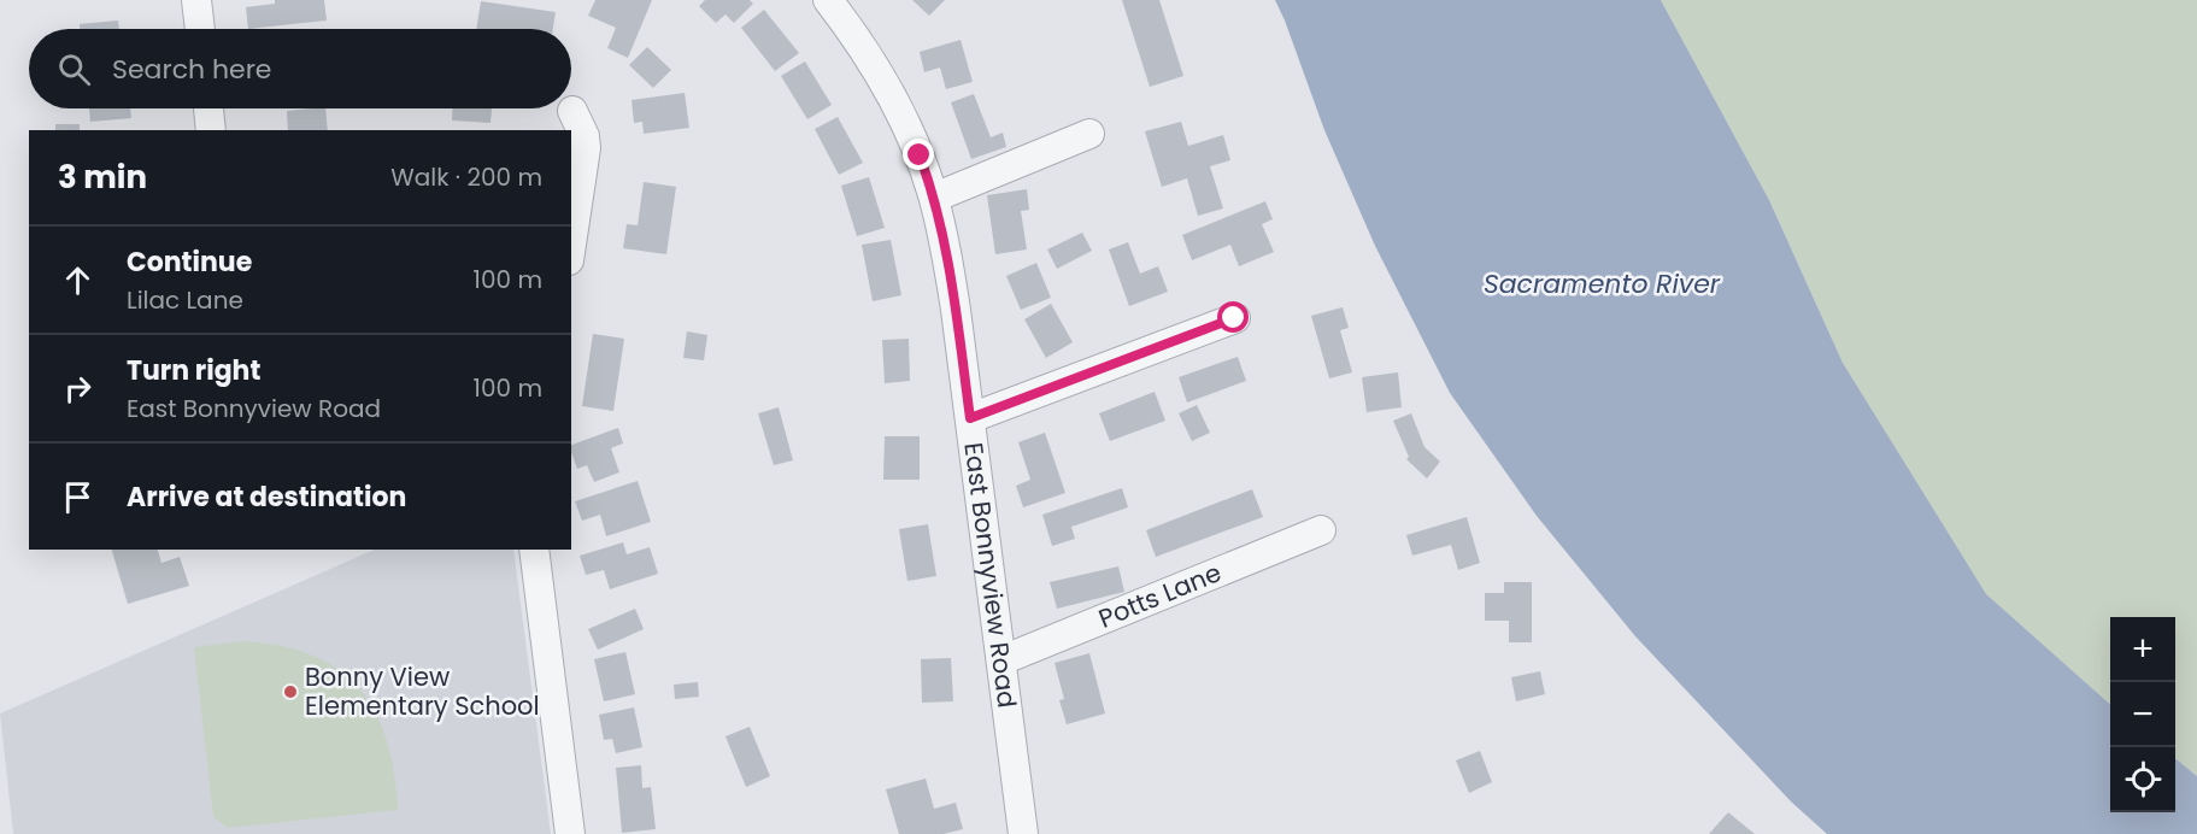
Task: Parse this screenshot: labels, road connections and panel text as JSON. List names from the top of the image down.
{
  "streets": {
    "street": ["East Bonnyview Road", "Potts Lane"]
  },
  "crossings": [
    ["East Bonnyview Road", "Potts Lane"]
  ],
  "water": ["Sacramento River"],
  "places": ["Bonny View Elementary School"],
  "page": {
    "search": "Search here",
    "heading": ["3 min", "Walk · 200 m"],
    "list": [
      ["Continue", "Lilac Lane", "100 m"],
      ["Turn right", "East Bonnyview Road", "100 m"],
      "Arrive at destination"
    ],
    "map_buttons": ["+", "−"]
  }
}
